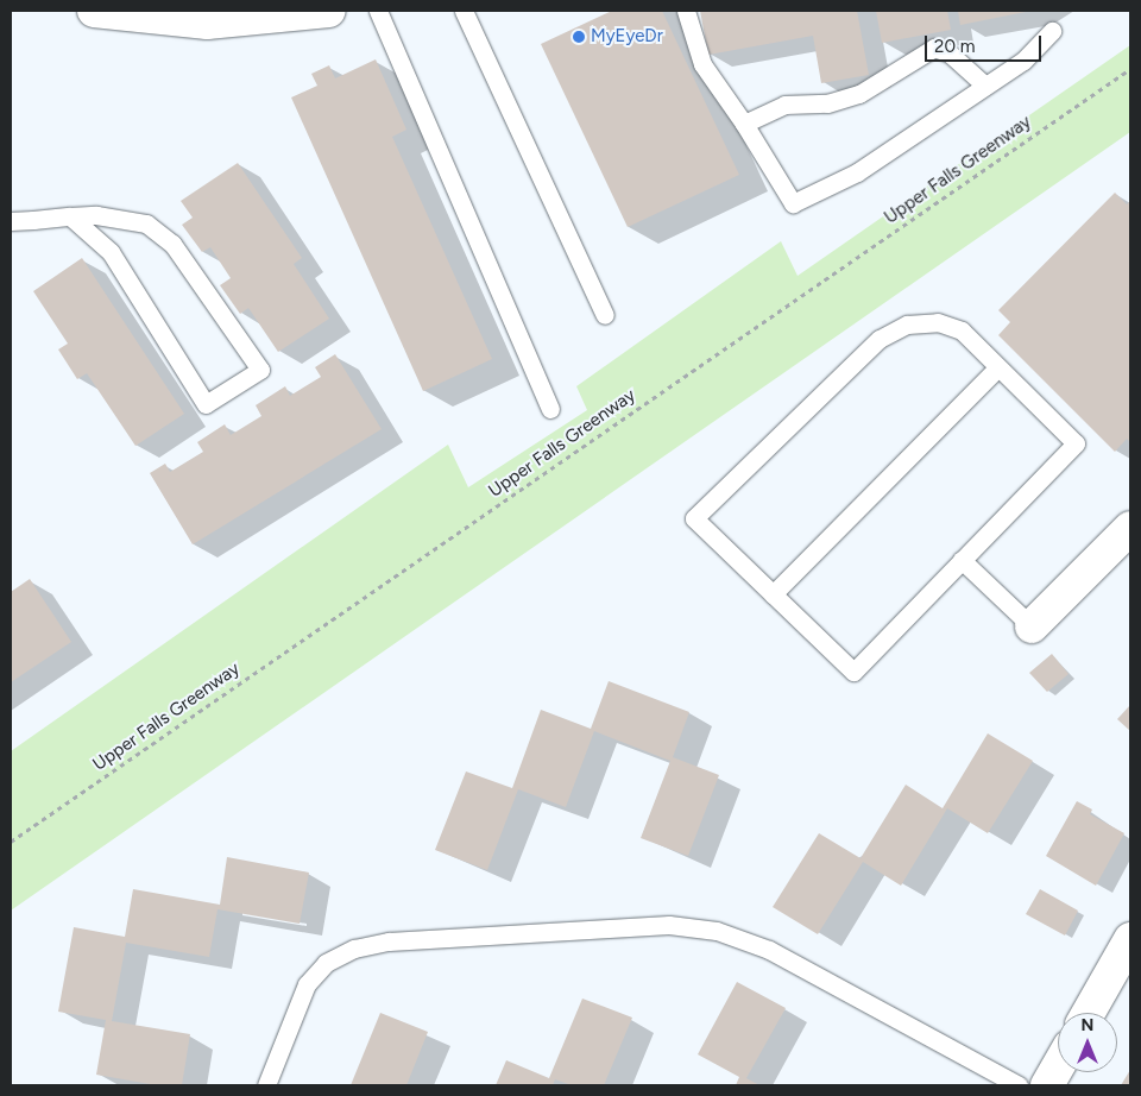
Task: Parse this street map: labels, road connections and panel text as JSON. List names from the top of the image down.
{
  "streets": {
    "path": ["Upper Falls Greenway"]
  },
  "places": ["MyEyeDr"],
  "scale_bar": "20 m",
  "north": "top"
}
